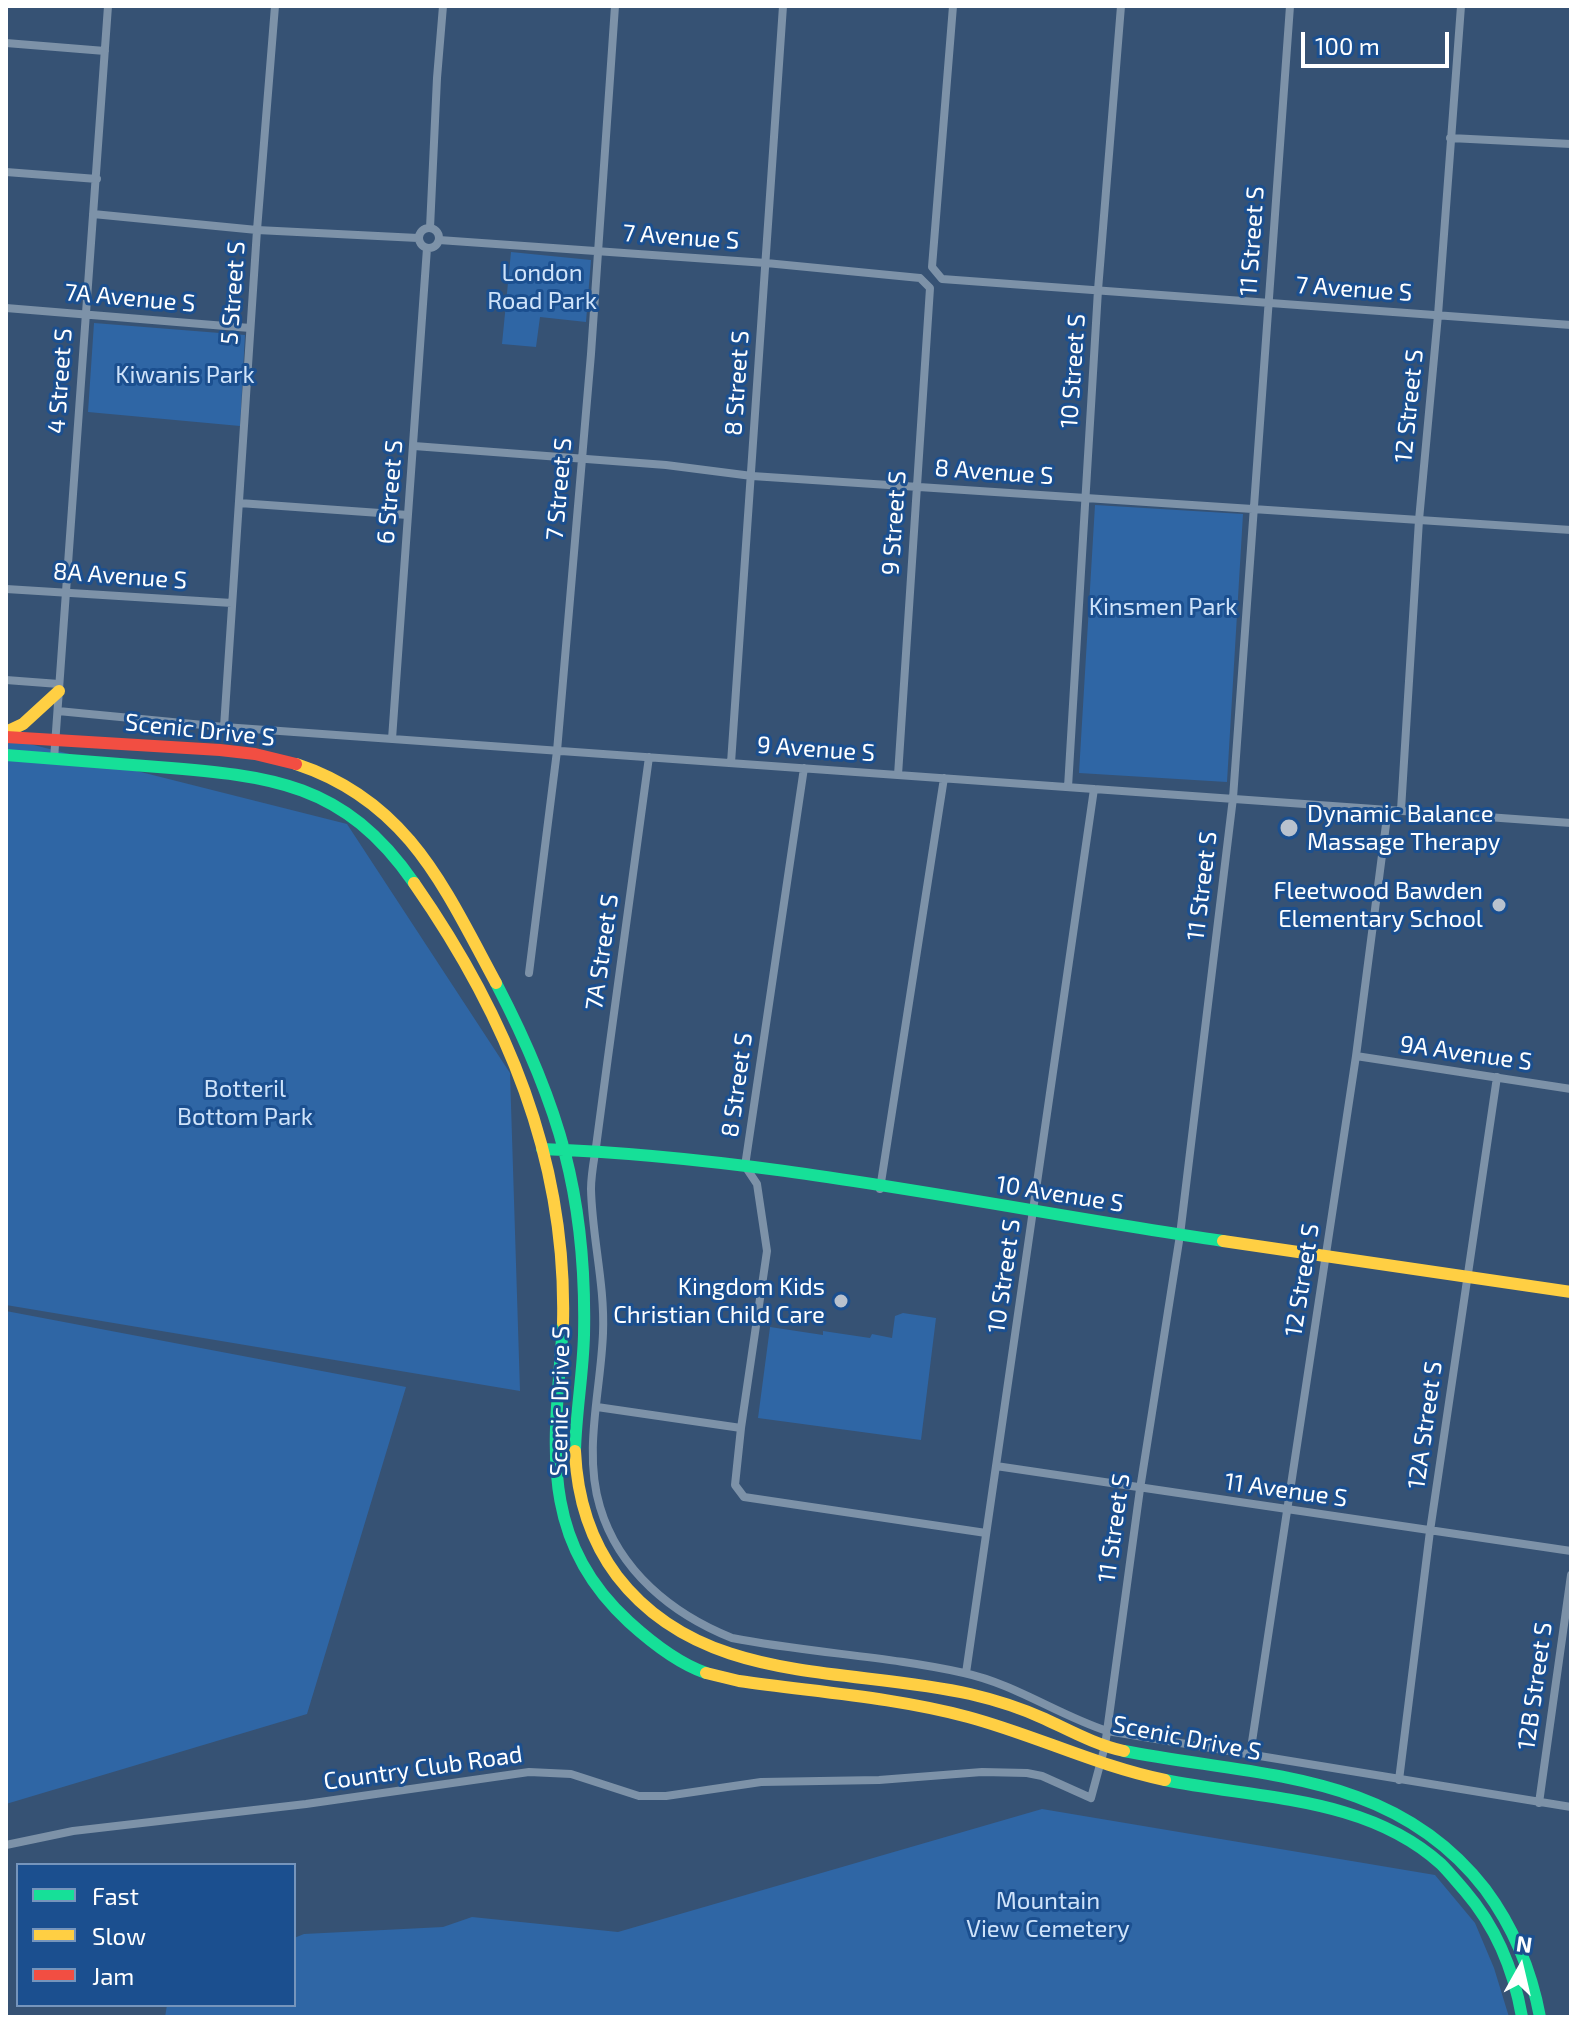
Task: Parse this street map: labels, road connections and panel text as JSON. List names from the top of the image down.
{
  "streets": {
    "main road": ["Scenic Drive S", "10 Avenue S"],
    "street": [
      "7 Avenue S",
      "11 Street S",
      "5 Street S",
      "7A Avenue S",
      "10 Street S",
      "4 Street S",
      "8 Street S",
      "12 Street S",
      "8 Avenue S",
      "7 Street S",
      "6 Street S",
      "9 Street S",
      "8A Avenue S",
      "9 Avenue S",
      "7A Street S",
      "9A Avenue S",
      "12A Street S",
      "11 Avenue S",
      "12B Street S",
      "Country Club Road"
    ]
  },
  "crossings": [
    ["7 Avenue S", "11 Street S"],
    ["7 Avenue S", "10 Street S"],
    ["7 Avenue S", "8 Street S"],
    ["7 Avenue S", "12 Street S"],
    ["7 Avenue S", "7 Street S"],
    ["7 Avenue S", "6 Street S"],
    ["7 Avenue S", "9 Street S"],
    ["11 Street S", "8 Avenue S"],
    ["11 Street S", "Scenic Drive S"],
    ["11 Street S", "9 Avenue S"],
    ["11 Street S", "10 Avenue S"],
    ["11 Street S", "11 Avenue S"],
    ["11 Street S", "Country Club Road"],
    ["5 Street S", "7A Avenue S"],
    ["5 Street S", "8A Avenue S"],
    ["5 Street S", "9 Avenue S"],
    ["7A Avenue S", "4 Street S"],
    ["10 Street S", "8 Street S"],
    ["10 Street S", "8 Avenue S"],
    ["10 Street S", "Scenic Drive S"],
    ["10 Street S", "9 Avenue S"],
    ["10 Street S", "10 Avenue S"],
    ["10 Street S", "11 Avenue S"],
    ["4 Street S", "8A Avenue S"],
    ["4 Street S", "Scenic Drive S"],
    ["4 Street S", "9 Avenue S"],
    ["8 Street S", "8 Avenue S"],
    ["8 Street S", "9 Avenue S"],
    ["8 Street S", "10 Avenue S"],
    ["12 Street S", "8 Avenue S"],
    ["12 Street S", "Scenic Drive S"],
    ["12 Street S", "9 Avenue S"],
    ["12 Street S", "9A Avenue S"],
    ["12 Street S", "10 Avenue S"],
    ["12 Street S", "11 Avenue S"],
    ["8 Avenue S", "7 Street S"],
    ["8 Avenue S", "6 Street S"],
    ["8 Avenue S", "9 Street S"],
    ["7 Street S", "9 Avenue S"],
    ["6 Street S", "9 Avenue S"],
    ["9 Street S", "9 Avenue S"],
    ["Scenic Drive S", "7A Street S"],
    ["Scenic Drive S", "10 Avenue S"],
    ["Scenic Drive S", "12A Street S"],
    ["Scenic Drive S", "12B Street S"],
    ["Scenic Drive S", "Country Club Road"],
    ["9 Avenue S", "7A Street S"],
    ["7A Street S", "10 Avenue S"],
    ["9A Avenue S", "12A Street S"],
    ["10 Avenue S", "12A Street S"],
    ["12A Street S", "11 Avenue S"]
  ],
  "parks": [
    "London Road Park",
    "Kiwanis Park",
    "Kinsmen Park",
    "Botteril Bottom Park",
    "Mountain View Cemetery"
  ],
  "places": ["Dynamic Balance Massage Therapy", "Fleetwood Bawden Elementary School", "Kingdom Kids Christian Child Care"],
  "legend": ["Fast", "Slow", "Jam"],
  "scale_bar": "100 m",
  "north": "top"
}
